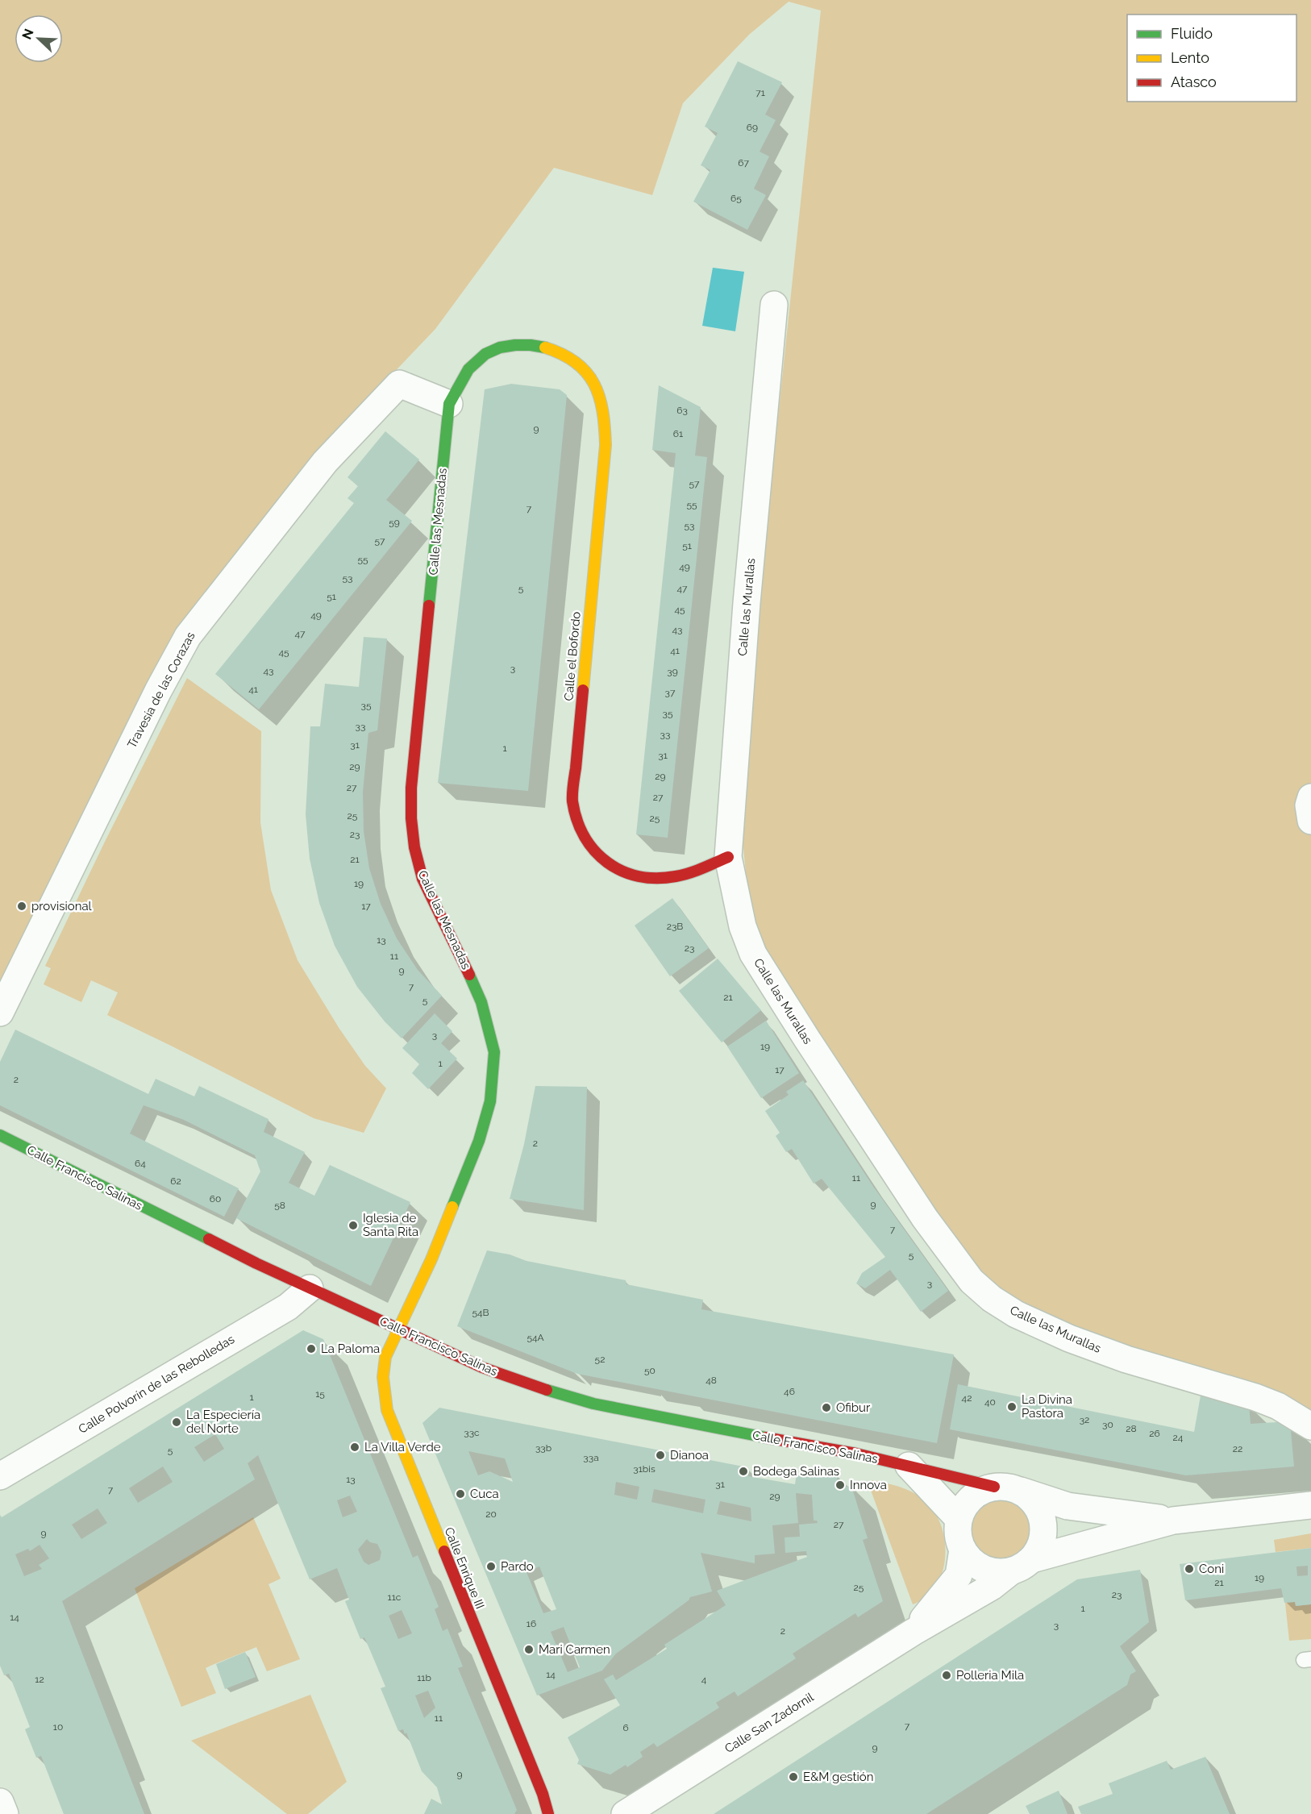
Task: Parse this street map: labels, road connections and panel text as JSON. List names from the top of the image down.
{
  "streets": {
    "street": [
      "Calle las Mesnadas",
      "Calle las Murallas",
      "Calle el Bofordo",
      "Travesía de las Corazas",
      "Calle Francisco Salinas",
      "Calle Polvorín de las Rebolledas",
      "Calle Enrique III",
      "Calle San Zadornil"
    ]
  },
  "crossings": [
    ["Calle las Mesnadas", "Calle el Bofordo"],
    ["Calle las Mesnadas", "Travesía de las Corazas"],
    ["Calle las Mesnadas", "Calle Francisco Salinas"],
    ["Calle las Mesnadas", "Calle Enrique III"],
    ["Calle las Murallas", "Calle el Bofordo"],
    ["Calle Francisco Salinas", "Calle Polvorín de las Rebolledas"],
    ["Calle Francisco Salinas", "Calle Enrique III"],
    ["Calle Francisco Salinas", "Calle San Zadornil"]
  ],
  "places": [
    "provisional",
    "Iglesia de Santa Rita",
    "La Paloma",
    "La Divina Pastora",
    "Ofibur",
    "La Especiería del Norte",
    "La Villa Verde",
    "Dianoa",
    "Bodega Salinas",
    "Innova",
    "Cuca",
    "Pardo",
    "Coni",
    "Mari Carmen",
    "Polleria Mila",
    "E&M gestión"
  ],
  "house_numbers": [
    "71",
    "69",
    "67",
    "65",
    "63",
    "9",
    "61",
    "57",
    "55",
    "7",
    "59",
    "53",
    "57",
    "51",
    "55",
    "49",
    "53",
    "5",
    "47",
    "51",
    "45",
    "49",
    "43",
    "47",
    "41",
    "45",
    "3",
    "43",
    "39",
    "41",
    "37",
    "35",
    "35",
    "33",
    "33",
    "31",
    "1",
    "31",
    "29",
    "29",
    "27",
    "27",
    "25",
    "25",
    "23",
    "21",
    "19",
    "17",
    "23B",
    "13",
    "23",
    "11",
    "9",
    "7",
    "21",
    "5",
    "3",
    "19",
    "1",
    "17",
    "2",
    "2",
    "64",
    "11",
    "62",
    "60",
    "9",
    "58",
    "7",
    "5",
    "3",
    "54B",
    "54A",
    "52",
    "50",
    "48",
    "46",
    "15",
    "1",
    "42",
    "40",
    "32",
    "30",
    "28",
    "33c",
    "26",
    "24",
    "33b",
    "22",
    "5",
    "33a",
    "31bis",
    "13",
    "31",
    "7",
    "29",
    "20",
    "27",
    "9",
    "19",
    "21",
    "25",
    "23",
    "11c",
    "1",
    "14",
    "16",
    "3",
    "2",
    "14",
    "11b",
    "12",
    "4",
    "11",
    "7",
    "10",
    "6",
    "9",
    "9"
  ],
  "legend": ["Fluido", "Lento", "Atasco"],
  "north": "top left"
}
